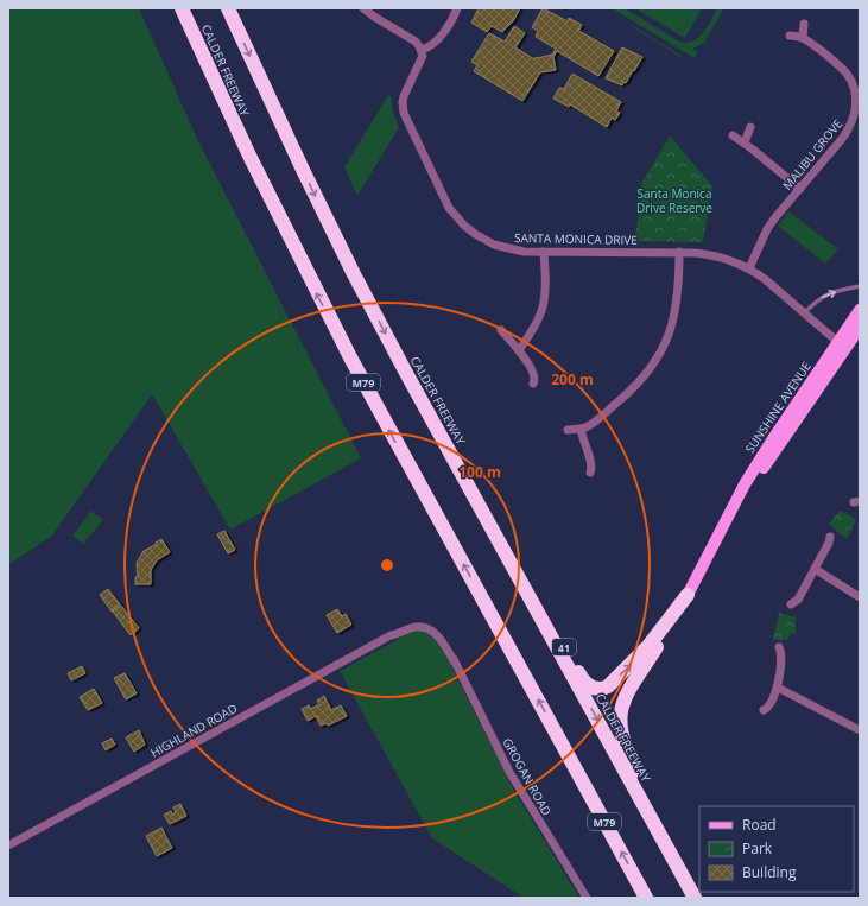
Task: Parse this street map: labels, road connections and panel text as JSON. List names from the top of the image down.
{
  "streets": {
    "highway": ["CALDER FREEWAY", "M79", "41"],
    "main road": ["SUNSHINE AVENUE"],
    "street": [
      "MALIBU GROVE",
      "SANTA MONICA DRIVE",
      "HIGHLAND ROAD",
      "GROGAN ROAD"
    ]
  },
  "crossings": [
    ["CALDER FREEWAY", "41"],
    ["MALIBU GROVE", "SANTA MONICA DRIVE"],
    ["SANTA MONICA DRIVE", "SUNSHINE AVENUE"],
    ["SUNSHINE AVENUE", "41"],
    ["HIGHLAND ROAD", "GROGAN ROAD"]
  ],
  "parks": ["Santa Monica Drive Reserve"],
  "legend": ["Road", "Park", "Building"],
  "rings": ["200 m", "100 m"]
}
